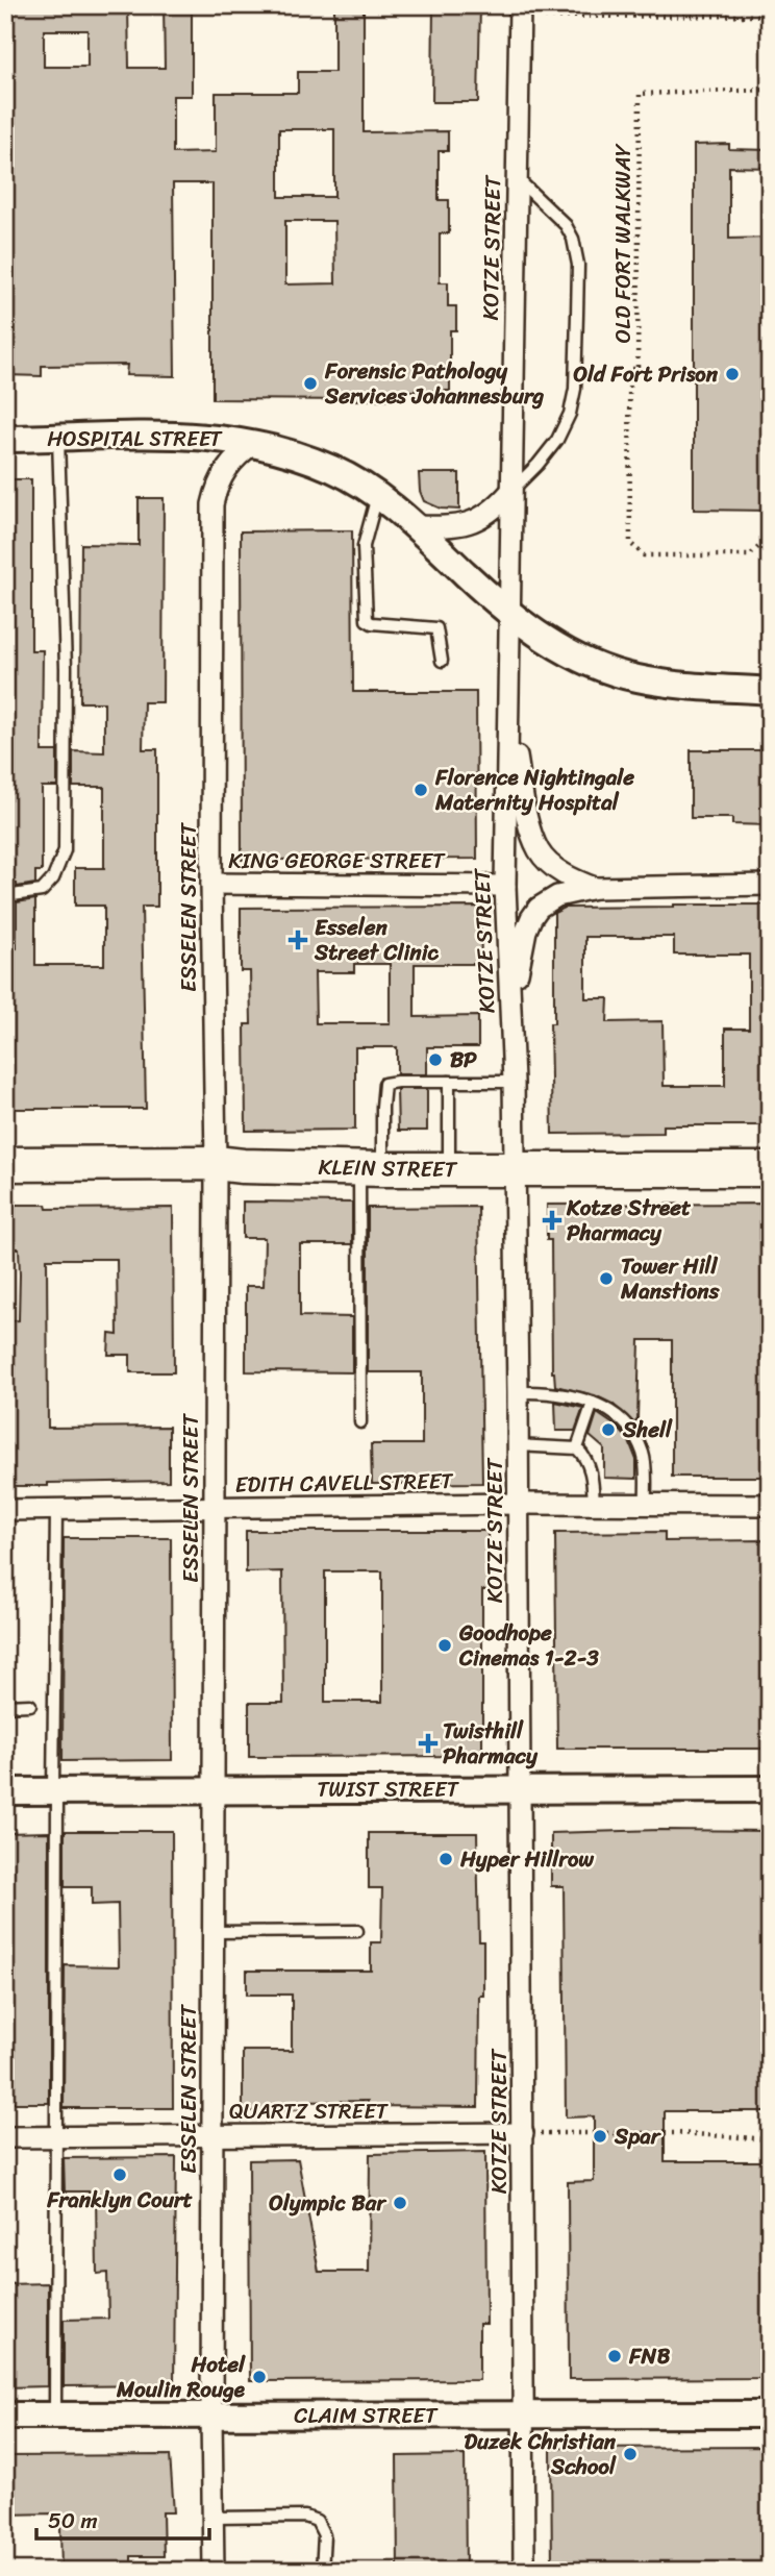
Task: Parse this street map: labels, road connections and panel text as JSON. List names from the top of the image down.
{
  "streets": {
    "main road": ["KLEIN STREET"],
    "street": [
      "KOTZE STREET",
      "HOSPITAL STREET",
      "KING GEORGE STREET",
      "ESSELEN STREET",
      "EDITH CAVELL STREET",
      "TWIST STREET",
      "QUARTZ STREET",
      "CLAIM STREET"
    ],
    "path": ["OLD FORT WALKWAY"]
  },
  "crossings": [
    ["KOTZE STREET", "HOSPITAL STREET"],
    ["KOTZE STREET", "KING GEORGE STREET"],
    ["KOTZE STREET", "KLEIN STREET"],
    ["KOTZE STREET", "EDITH CAVELL STREET"],
    ["KOTZE STREET", "TWIST STREET"],
    ["KOTZE STREET", "QUARTZ STREET"],
    ["KOTZE STREET", "CLAIM STREET"],
    ["HOSPITAL STREET", "ESSELEN STREET"],
    ["KING GEORGE STREET", "ESSELEN STREET"],
    ["ESSELEN STREET", "KLEIN STREET"],
    ["ESSELEN STREET", "EDITH CAVELL STREET"],
    ["ESSELEN STREET", "TWIST STREET"],
    ["ESSELEN STREET", "QUARTZ STREET"],
    ["ESSELEN STREET", "CLAIM STREET"]
  ],
  "places": {
    "other": [
      "Old Fort Prison",
      "Forensic Pathology Services Johannesburg",
      "Florence Nightingale Maternity Hospital",
      "BP",
      "Tower Hill Manstions",
      "Shell",
      "Goodhope Cinemas 1-2-3",
      "Hyper Hillrow",
      "Spar",
      "Franklyn Court",
      "Olympic Bar",
      "FNB",
      "Hotel Moulin Rouge",
      "Duzek Christian School"
    ],
    "health": ["Esselen Street Clinic", "Kotze Street Pharmacy", "Twisthill Pharmacy"]
  },
  "scale_bar": "50 m"
}
